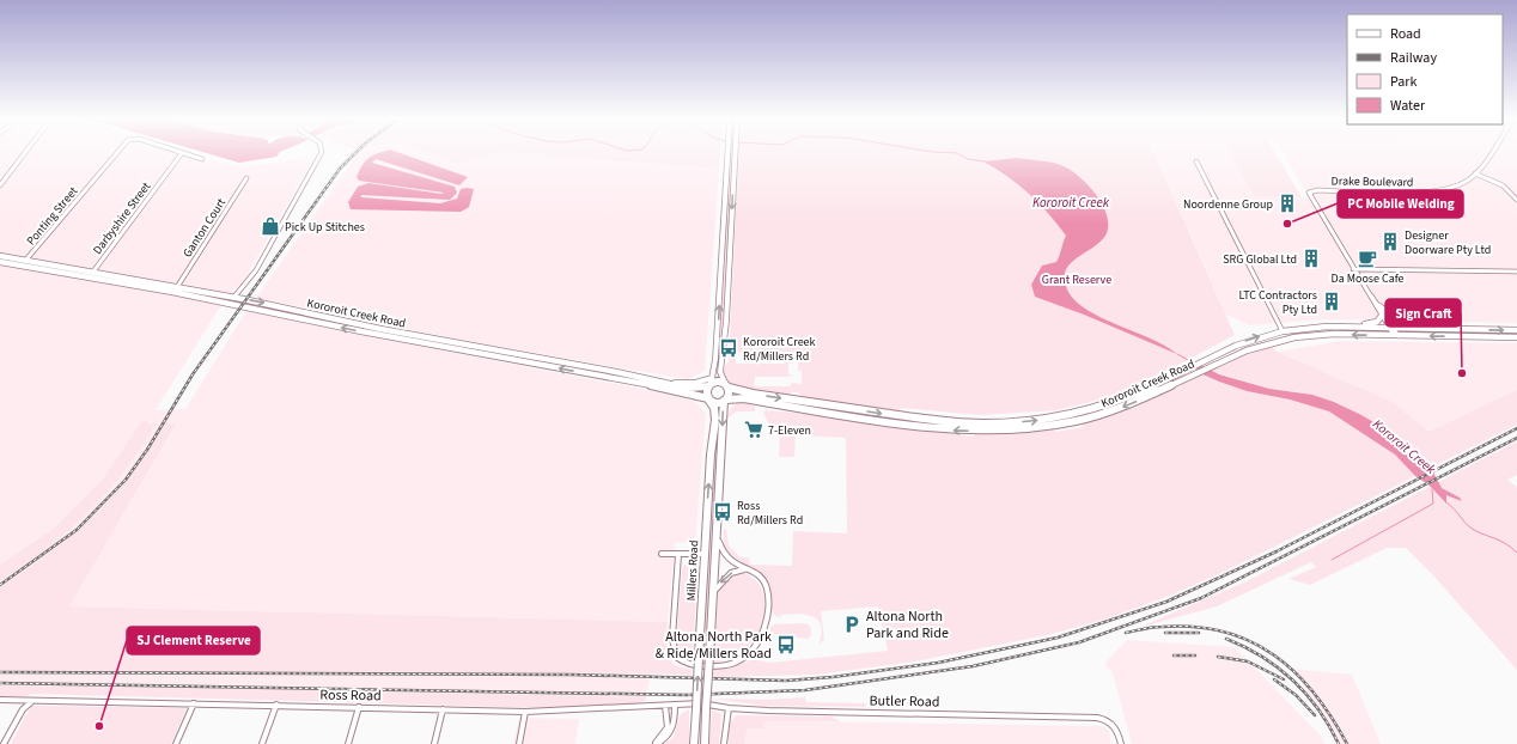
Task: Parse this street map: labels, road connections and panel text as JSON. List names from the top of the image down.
{
  "streets": {
    "main road": ["Kororoit Creek Road", "Millers Road"],
    "street": [
      "Drake Boulevard",
      "Ponting Street",
      "Darbyshire Street",
      "Ganton Court",
      "Ross Road",
      "Butler Road"
    ]
  },
  "crossings": [
    ["Drake Boulevard", "Kororoit Creek Road"],
    ["Ponting Street", "Kororoit Creek Road"],
    ["Darbyshire Street", "Kororoit Creek Road"],
    ["Ganton Court", "Kororoit Creek Road"],
    ["Kororoit Creek Road", "Millers Road"],
    ["Millers Road", "Ross Road"],
    ["Millers Road", "Butler Road"],
    ["Ross Road", "Butler Road"]
  ],
  "water": ["Kororoit Creek"],
  "parks": ["Grant Reserve"],
  "places": {
    "building": [
      "Noordenne Group",
      "Designer Doorware Pty Ltd",
      "SRG Global Ltd",
      "LTC Contractors Pty Ltd"
    ],
    "other": ["PC Mobile Welding", "Sign Craft", "SJ Clement Reserve"],
    "shop": ["Pick Up Stitches"],
    "cafe": ["Da Moose Cafe"],
    "bus stop": ["Kororoit Creek Rd/Millers Rd", "Ross Rd/Millers Rd", "Altona North Park & Ride/Millers Road"],
    "supermarket": ["7-Eleven"],
    "parking": ["Altona North Park and Ride"]
  },
  "legend": [
    "Road",
    "Railway",
    "Park",
    "Water"
  ]
}
